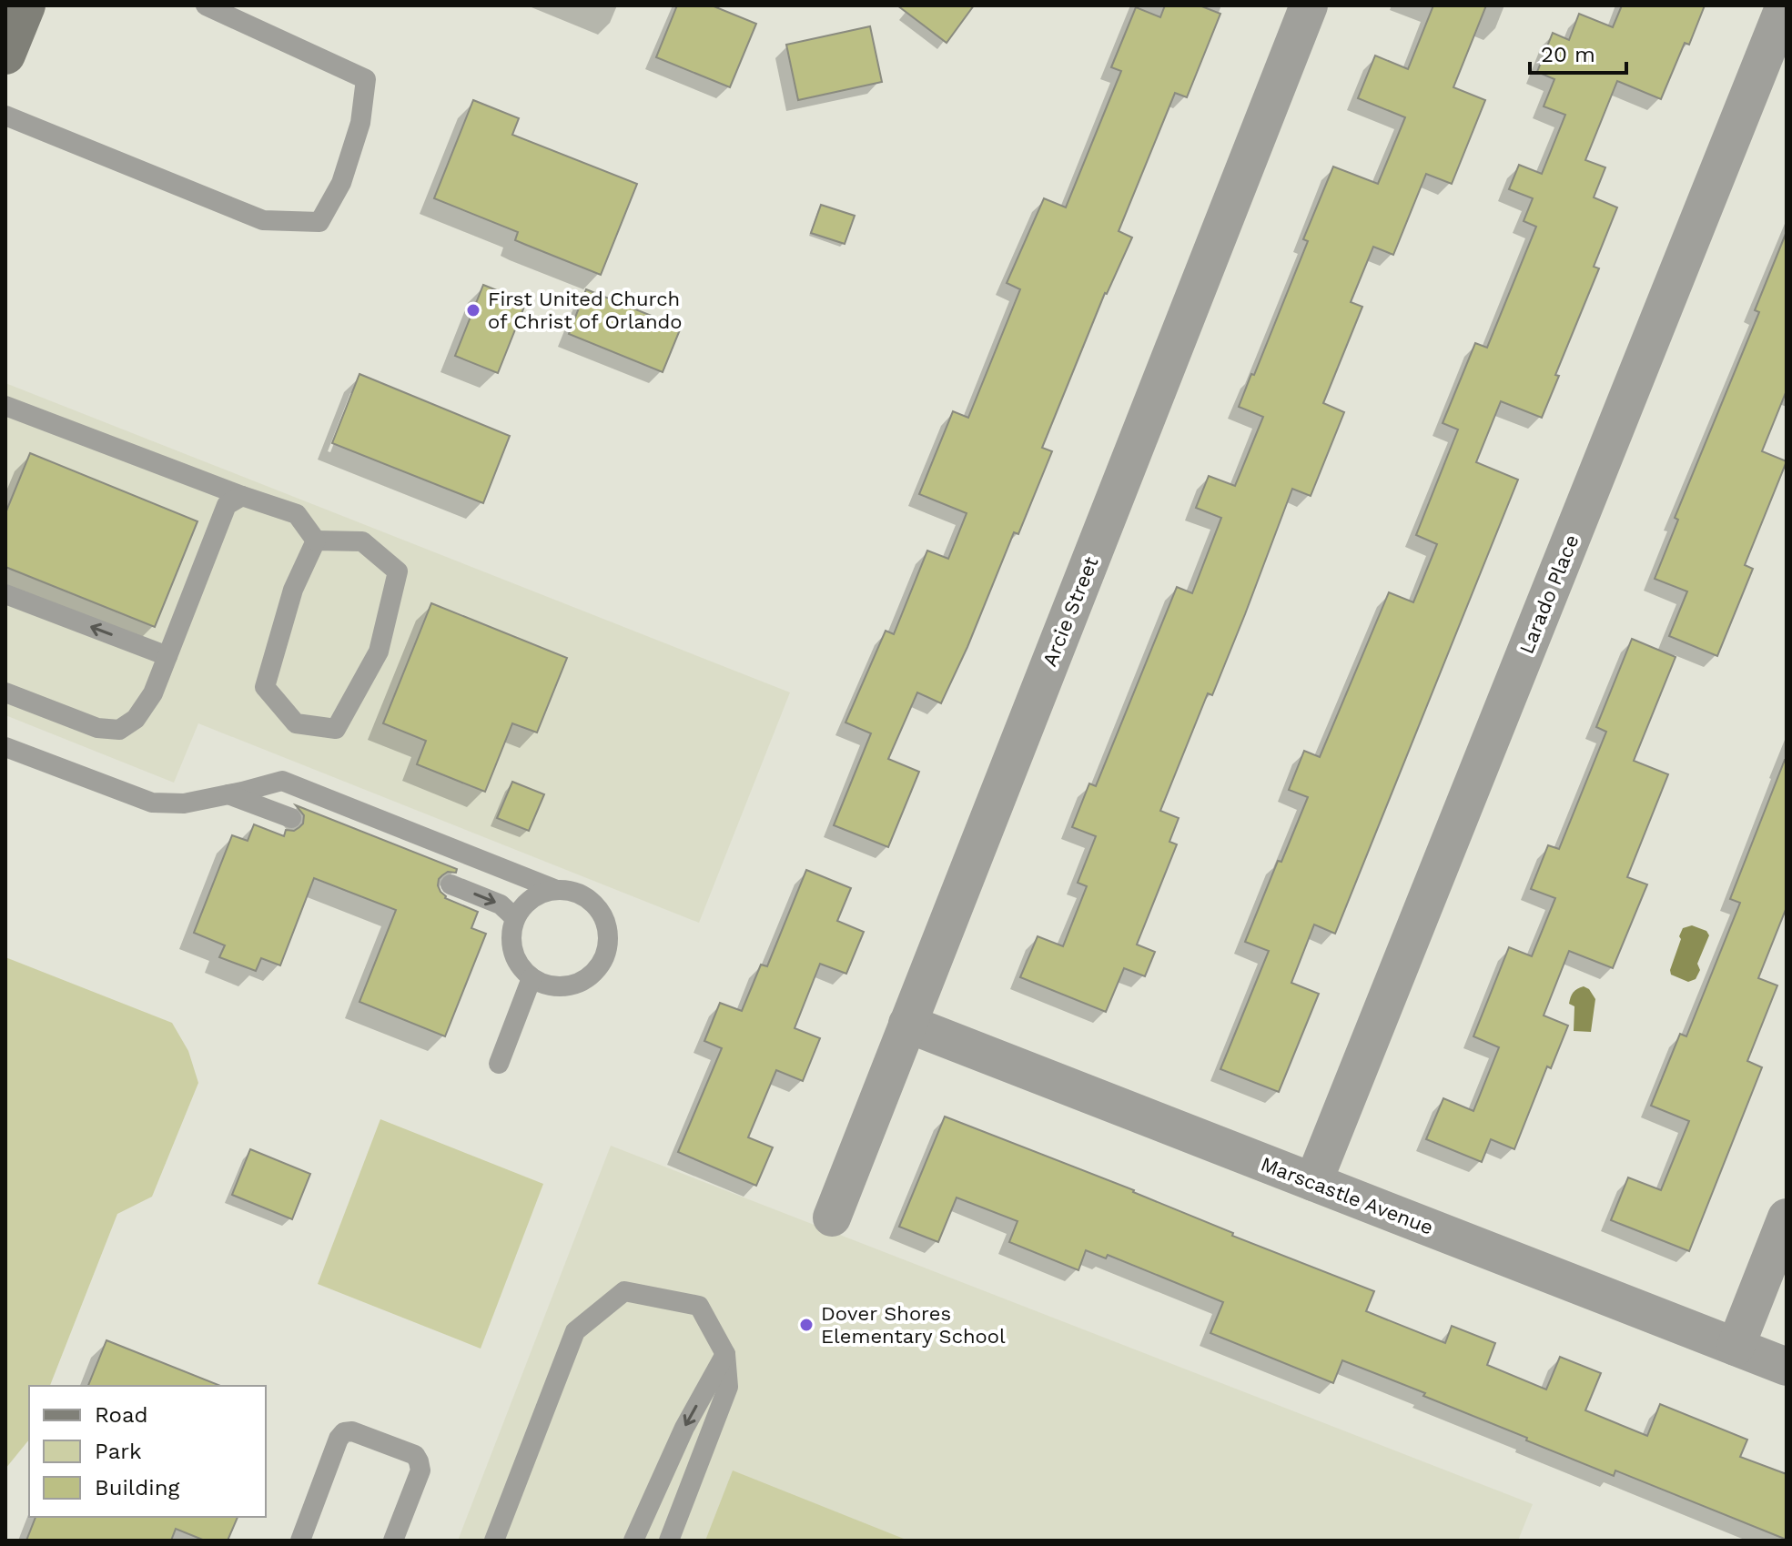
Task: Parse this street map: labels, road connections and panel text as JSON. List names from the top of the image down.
{
  "streets": {
    "street": ["Larado Place", "Arcie Street", "Marscastle Avenue"]
  },
  "crossings": [
    ["Larado Place", "Marscastle Avenue"],
    ["Arcie Street", "Marscastle Avenue"]
  ],
  "places": ["First United Church of Christ of Orlando", "Dover Shores Elementary School"],
  "legend": ["Road", "Park", "Building"],
  "scale_bar": "20 m"
}
